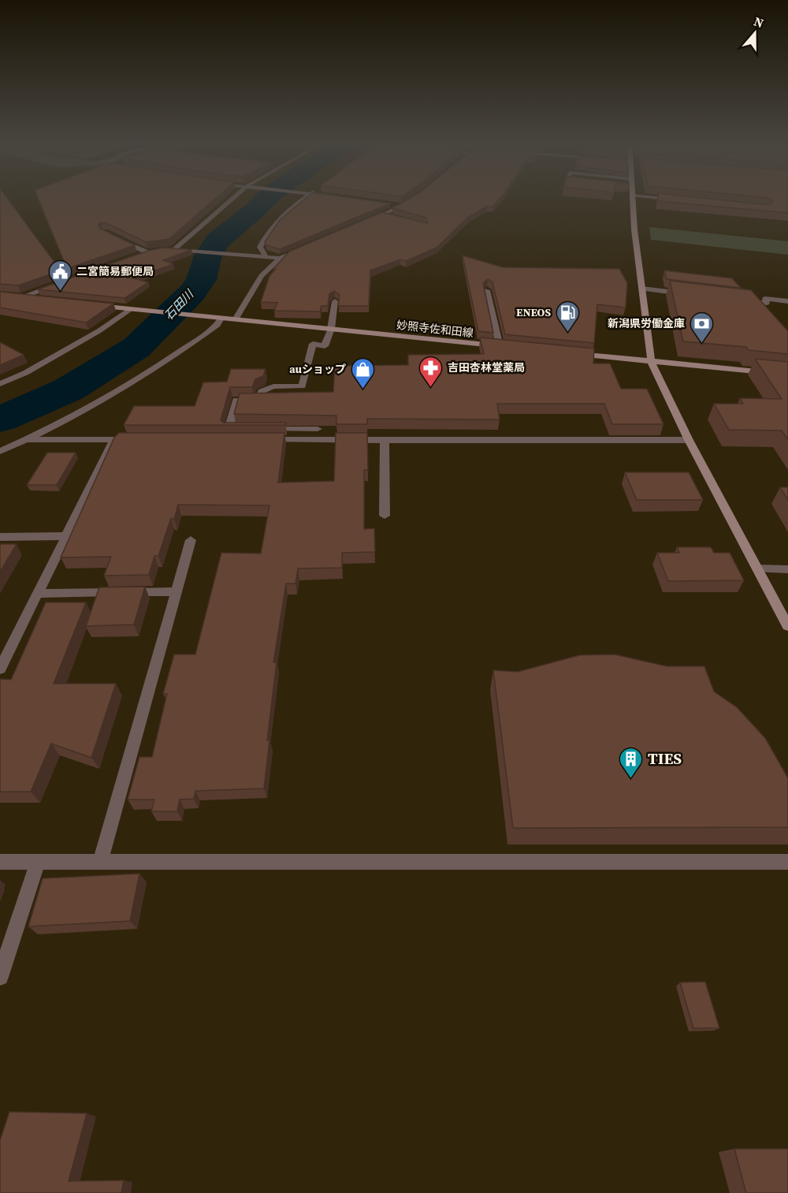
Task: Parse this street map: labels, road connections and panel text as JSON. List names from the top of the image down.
{
  "streets": {
    "main road": ["妙照寺佐和田線"]
  },
  "water": ["石田川"],
  "places": {
    "public building": ["二宮簡易郵便局"],
    "fuel station": ["ENEOS"],
    "bank": ["新潟県労働金庫"],
    "pharmacy": ["吉田杏林堂薬局"],
    "shop": ["auショップ"],
    "building": ["TIES"]
  },
  "north": "top"
}
